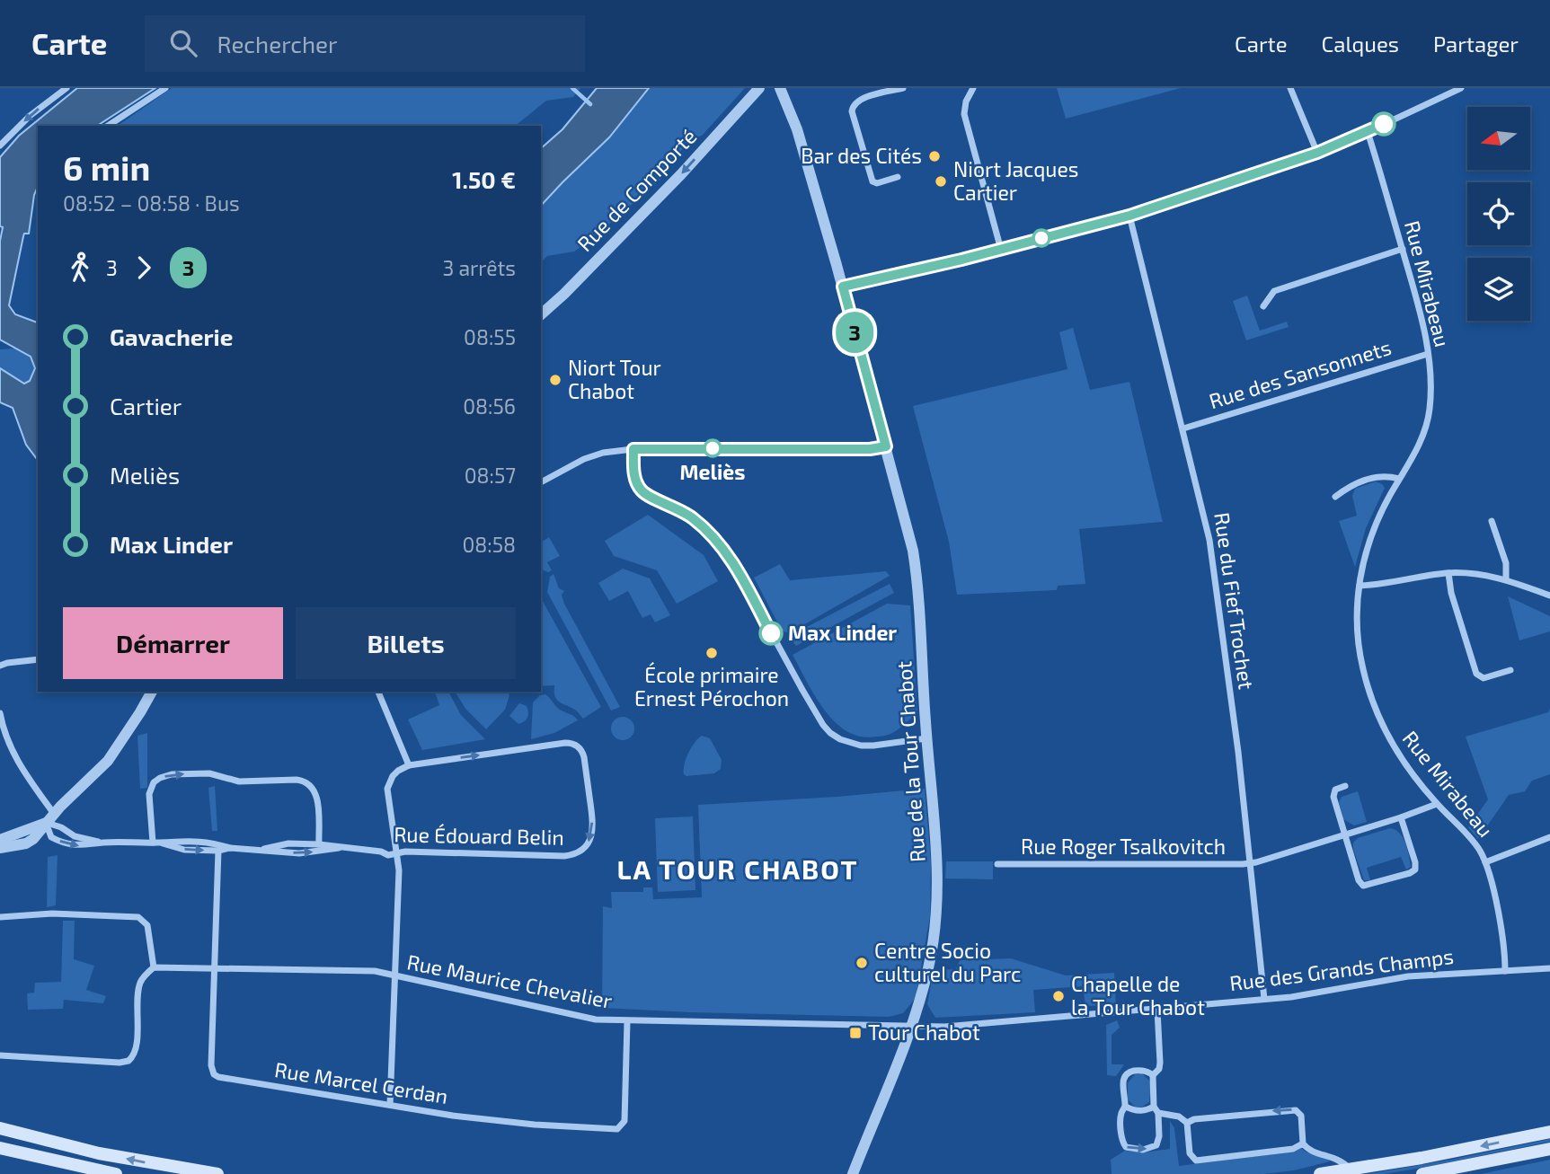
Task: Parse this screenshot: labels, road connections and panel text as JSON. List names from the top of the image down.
{
  "streets": {
    "street": [
      "Rue de Comporté",
      "Rue Mirabeau",
      "Rue des Sansonnets",
      "Rue du Fief Trochet",
      "Rue de la Tour Chabot",
      "Rue Édouard Belin",
      "Rue Roger Tsalkovitch",
      "Rue des Grands Champs",
      "Rue Maurice Chevalier",
      "Rue Marcel Cerdan"
    ]
  },
  "crossings": [
    ["Rue Mirabeau", "Rue des Sansonnets"],
    ["Rue Mirabeau", "Rue Roger Tsalkovitch"],
    ["Rue Mirabeau", "Rue des Grands Champs"],
    ["Rue des Sansonnets", "Rue du Fief Trochet"],
    ["Rue du Fief Trochet", "Rue Roger Tsalkovitch"],
    ["Rue du Fief Trochet", "Rue des Grands Champs"],
    ["Rue de la Tour Chabot", "Rue des Grands Champs"],
    ["Rue de la Tour Chabot", "Rue Maurice Chevalier"],
    ["Rue Édouard Belin", "Rue Marcel Cerdan"],
    ["Rue des Grands Champs", "Rue Maurice Chevalier"],
    ["Rue Maurice Chevalier", "Rue Marcel Cerdan"]
  ],
  "one_way": ["Rue de Comporté"],
  "districts": ["LA TOUR CHABOT"],
  "places": {
    "other": [
      "Bar des Cités",
      "Niort Jacques Cartier",
      "Niort Tour Chabot",
      "Meliès",
      "Max Linder",
      "École primaire Ernest Pérochon",
      "Centre Socio culturel du Parc",
      "Chapelle de la Tour Chabot"
    ],
    "transit": ["Tour Chabot"]
  },
  "lines": ["bus line 3"],
  "north": "left",
  "page": {
    "header": "Carte",
    "search": "Rechercher",
    "nav": ["Carte", "Calques", "Partager"],
    "on_map": "3",
    "heading": ["6 min", "08:52 – 08:58 · Bus", "1.50 €"],
    "legs": ["3", "3", "3 arrêts"],
    "list": [
      {
        "name": "Gavacherie",
        "value": "08:55"
      },
      {
        "name": "Cartier",
        "value": "08:56"
      },
      {
        "name": "Meliès",
        "value": "08:57"
      },
      {
        "name": "Max Linder",
        "value": "08:58"
      }
    ],
    "buttons": ["Démarrer", "Billets"]
  }
}
